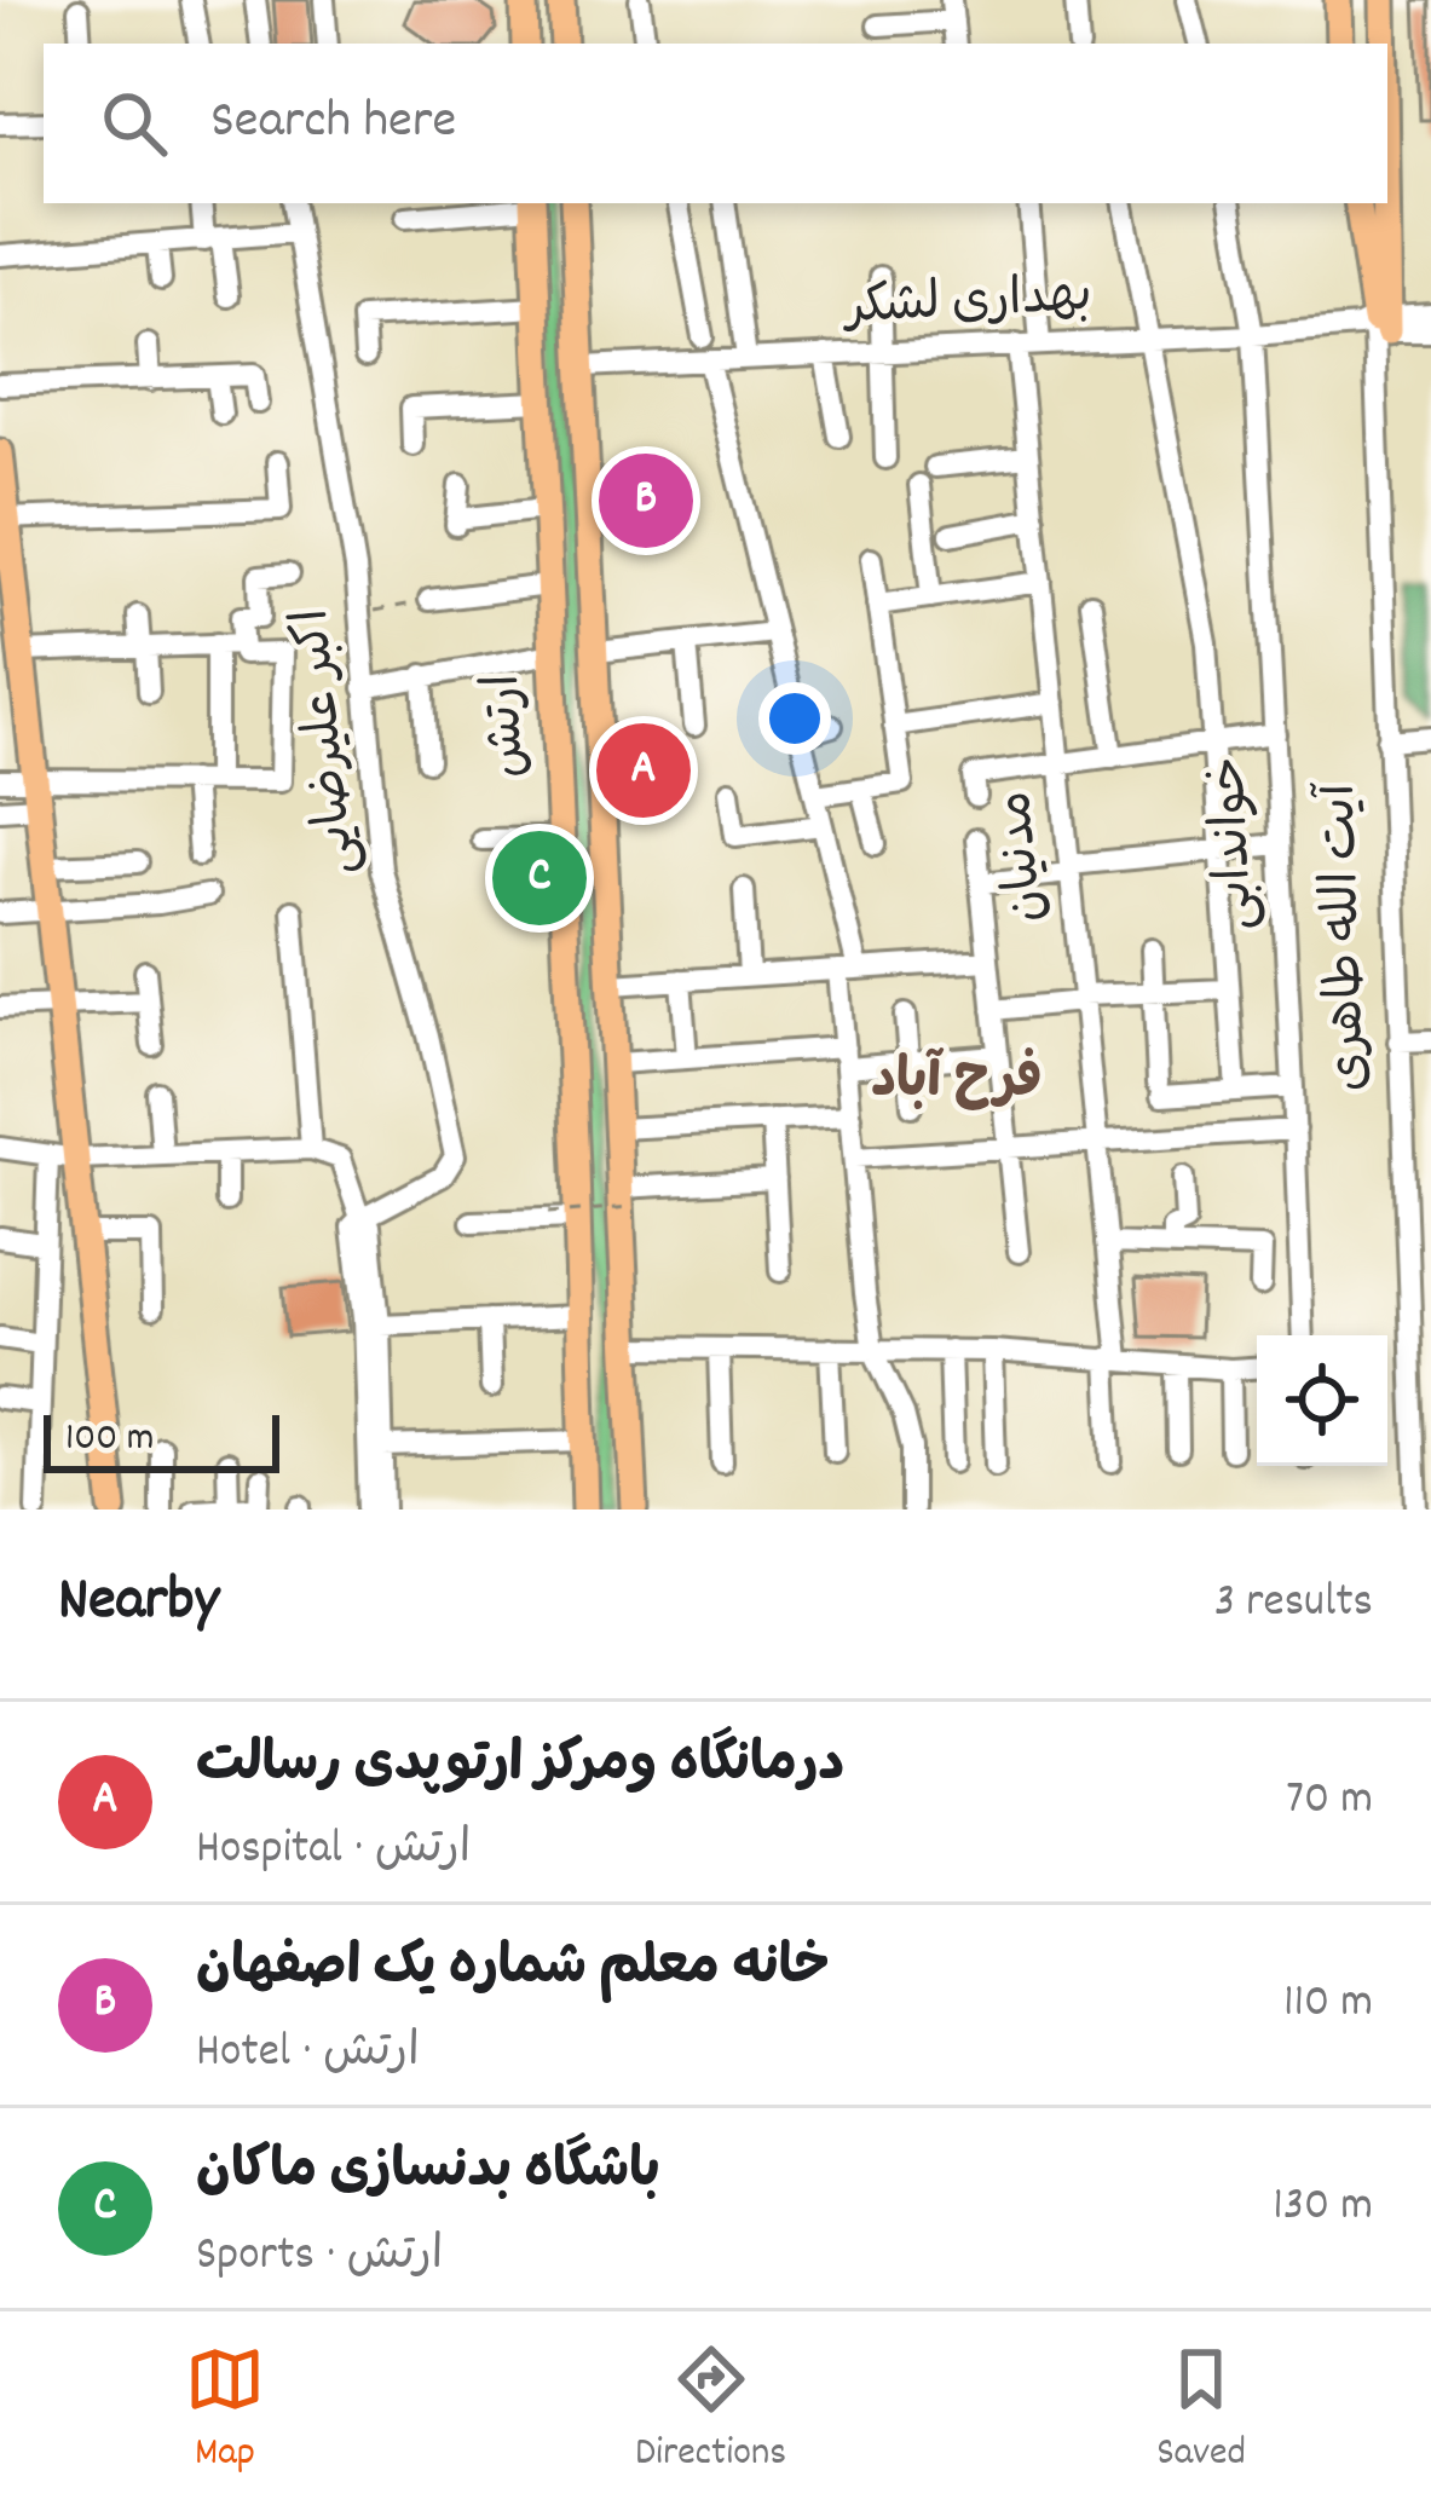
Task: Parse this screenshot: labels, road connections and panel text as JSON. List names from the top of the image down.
{
  "streets": {
    "main road": ["ارتش"],
    "street": [
      "بهداری لشکر",
      "اکبر علیرضایی",
      "خواندابی",
      "مدنیان",
      "آیت الله طاهری"
    ]
  },
  "crossings": [
    ["بهداری لشکر", "ارتش"],
    ["بهداری لشکر", "خواندابی"],
    ["بهداری لشکر", "مدنیان"],
    ["بهداری لشکر", "آیت الله طاهری"]
  ],
  "districts": ["فرح آباد"],
  "scale_bar": "100 m",
  "page": {
    "search": "Search here",
    "pins": ["B", "A", "C"],
    "scale": "100 m",
    "heading": ["Nearby", "3 results"],
    "list": [
      {
        "mark": "A",
        "name": "درمانگاه ومرکز ارتوپدی رسالت",
        "note": "Hospital · ارتش",
        "value": "70 m"
      },
      {
        "mark": "B",
        "name": "خانه معلم شماره یک اصفهان",
        "note": "Hotel · ارتش",
        "value": "110 m"
      },
      {
        "mark": "C",
        "name": "باشگاه بدنسازی ماکان",
        "note": "Sports · ارتش",
        "value": "130 m"
      }
    ],
    "nav": ["Map", "Directions", "Saved"]
  }
}
